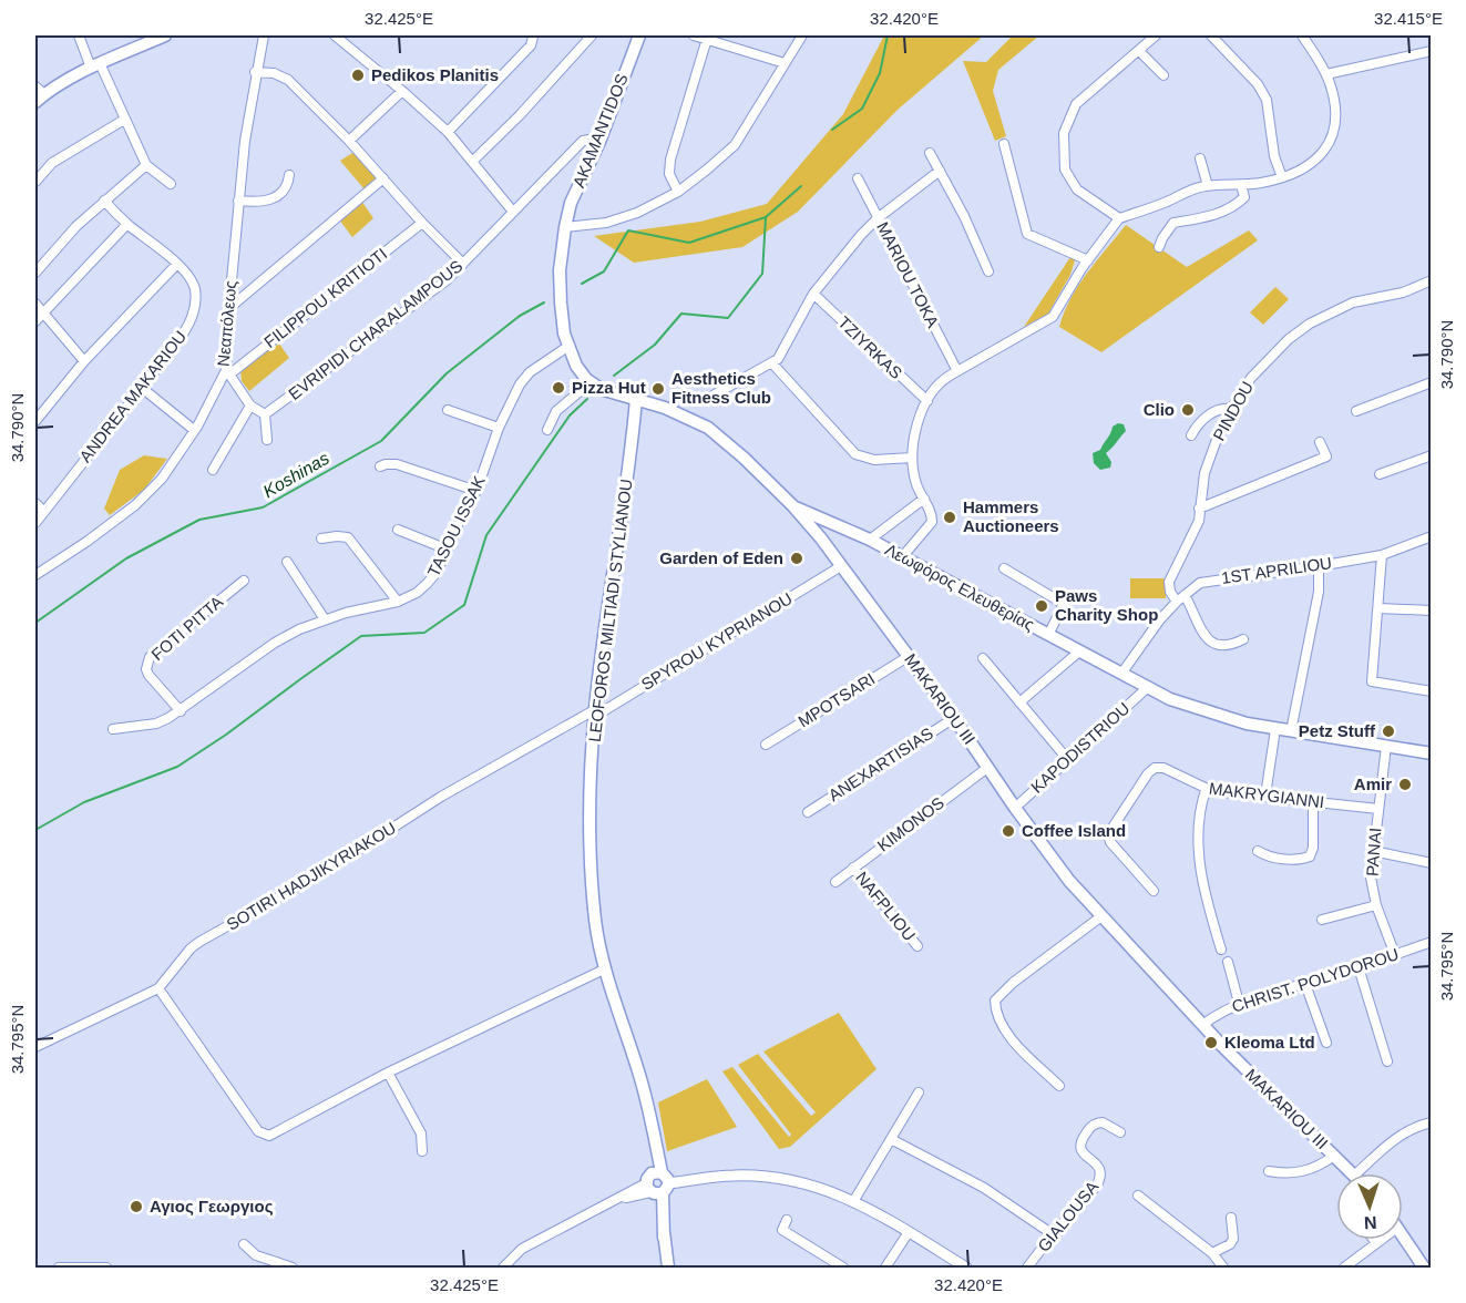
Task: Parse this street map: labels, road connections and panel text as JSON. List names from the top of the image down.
{
  "streets": {
    "main road": [
      "AKAMANTIDOS",
      "Λεωφόρος Ελευθερίας",
      "LEOFOROS MILTIADI STYLIANOU",
      "MAKARIOU III"
    ],
    "street": [
      "MARIOU TOKA",
      "FILIPPOU KRITIOTI",
      "Νεαπόλεως",
      "EVRIPIDI CHARALAMPOUS",
      "TZIYRKAS",
      "ANDREA MAKARIOU",
      "PINDOU",
      "TASOU ISSAK",
      "1ST APRILIOU",
      "FOTI PITTA",
      "SPYROU KYPRIANOU",
      "MPOTSARI",
      "KAPODISTRIOU",
      "ANEXARTISIAS",
      "MAKRYGIANNI",
      "KIMONOS",
      "PANAI",
      "SOTIRI HADJIKYRIAKOU",
      "NAFPLIOU",
      "CHRIST. POLYDOROU",
      "GIALOUSA"
    ]
  },
  "crossings": [
    ["AKAMANTIDOS", "EVRIPIDI CHARALAMPOUS"],
    ["AKAMANTIDOS", "MAKARIOU III"],
    ["FILIPPOU KRITIOTI", "Νεαπόλεως"],
    ["PINDOU", "1ST APRILIOU"],
    ["TASOU ISSAK", "FOTI PITTA"],
    ["TASOU ISSAK", "MAKARIOU III"],
    ["1ST APRILIOU", "Λεωφόρος Ελευθερίας"],
    ["Λεωφόρος Ελευθερίας", "MAKARIOU III"],
    ["Λεωφόρος Ελευθερίας", "KAPODISTRIOU"],
    ["Λεωφόρος Ελευθερίας", "PANAI"],
    ["LEOFOROS MILTIADI STYLIANOU", "SPYROU KYPRIANOU"],
    ["LEOFOROS MILTIADI STYLIANOU", "MAKARIOU III"],
    ["LEOFOROS MILTIADI STYLIANOU", "SOTIRI HADJIKYRIAKOU"],
    ["SPYROU KYPRIANOU", "MAKARIOU III"],
    ["SPYROU KYPRIANOU", "SOTIRI HADJIKYRIAKOU"],
    ["MAKARIOU III", "MPOTSARI"],
    ["MAKARIOU III", "KAPODISTRIOU"],
    ["MAKARIOU III", "ANEXARTISIAS"],
    ["MAKARIOU III", "KIMONOS"],
    ["MAKARIOU III", "CHRIST. POLYDOROU"],
    ["MAKRYGIANNI", "PANAI"],
    ["KIMONOS", "NAFPLIOU"],
    ["PANAI", "CHRIST. POLYDOROU"]
  ],
  "water": ["Koshinas"],
  "places": [
    "Pedikos Planitis",
    "Pizza Hut",
    "Aesthetics Fitness Club",
    "Clio",
    "Hammers Auctioneers",
    "Garden of Eden",
    "Paws Charity Shop",
    "Petz Stuff",
    "Amir",
    "Coffee Island",
    "Kleoma Ltd",
    "Αγιος Γεωργιος"
  ],
  "north": "bottom",
  "coordinates": [
    "32.425°E",
    "32.420°E",
    "32.415°E",
    "34.790°N",
    "34.795°N"
  ]
}
